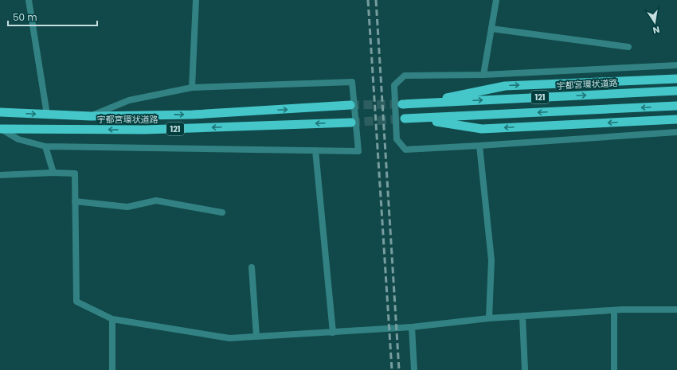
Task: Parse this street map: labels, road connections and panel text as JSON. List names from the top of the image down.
{
  "streets": {
    "highway": ["宇都宮環状道路", "121"]
  },
  "crossings": [
    ["宇都宮環状道路", "121"]
  ],
  "scale_bar": "50 m",
  "north": "bottom"
}
